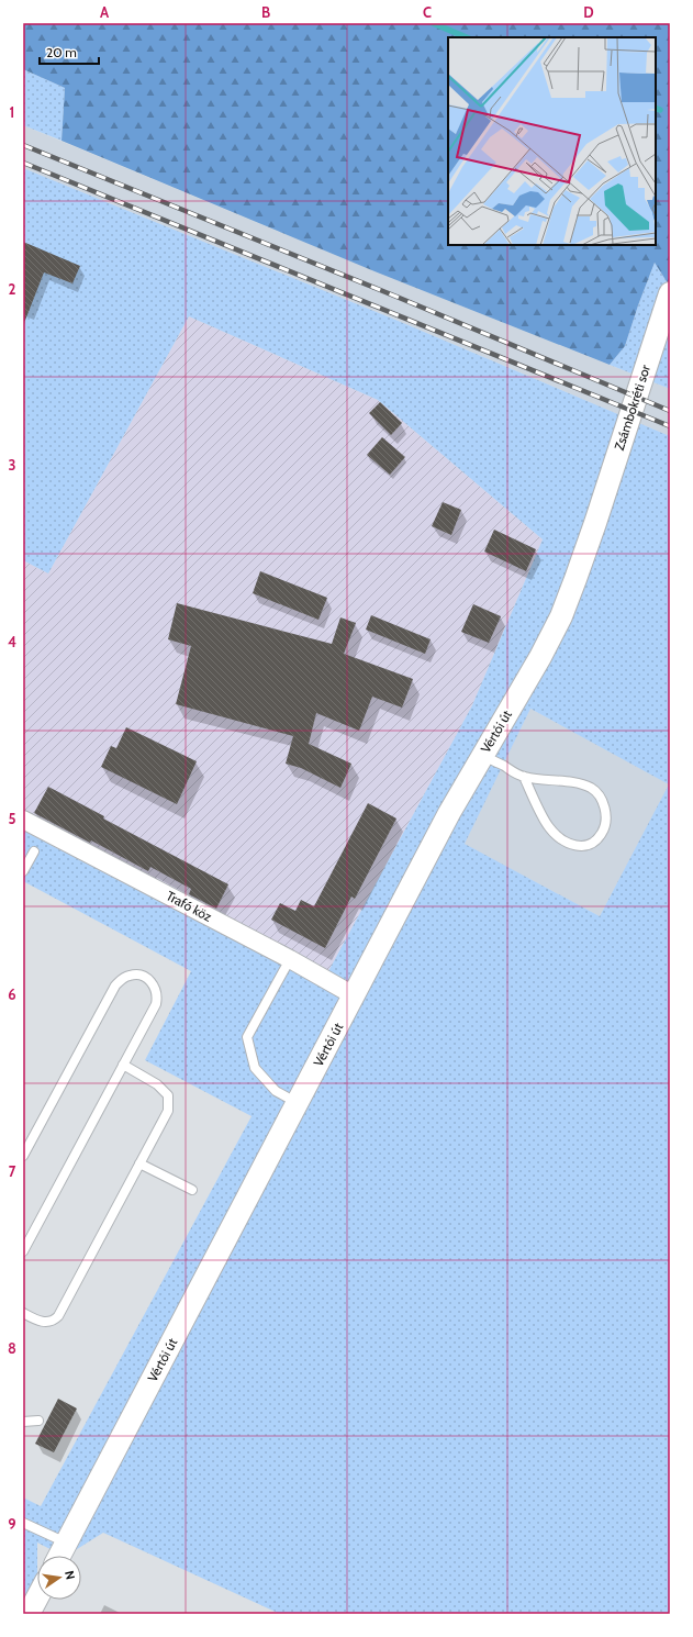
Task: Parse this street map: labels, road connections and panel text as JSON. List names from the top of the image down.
{
  "streets": {
    "street": ["Zsámbokréti sor", "Vértói út", "Trafó köz"]
  },
  "crossings": [
    ["Zsámbokréti sor", "Vértói út"],
    ["Vértói út", "Trafó köz"]
  ],
  "scale_bar": "20 m",
  "north": "right",
  "grid": {
    "columns": [
      "A",
      "B",
      "C",
      "D"
    ],
    "rows": [
      "1",
      "2",
      "3",
      "4",
      "5",
      "6",
      "7",
      "8",
      "9"
    ]
  }
}
